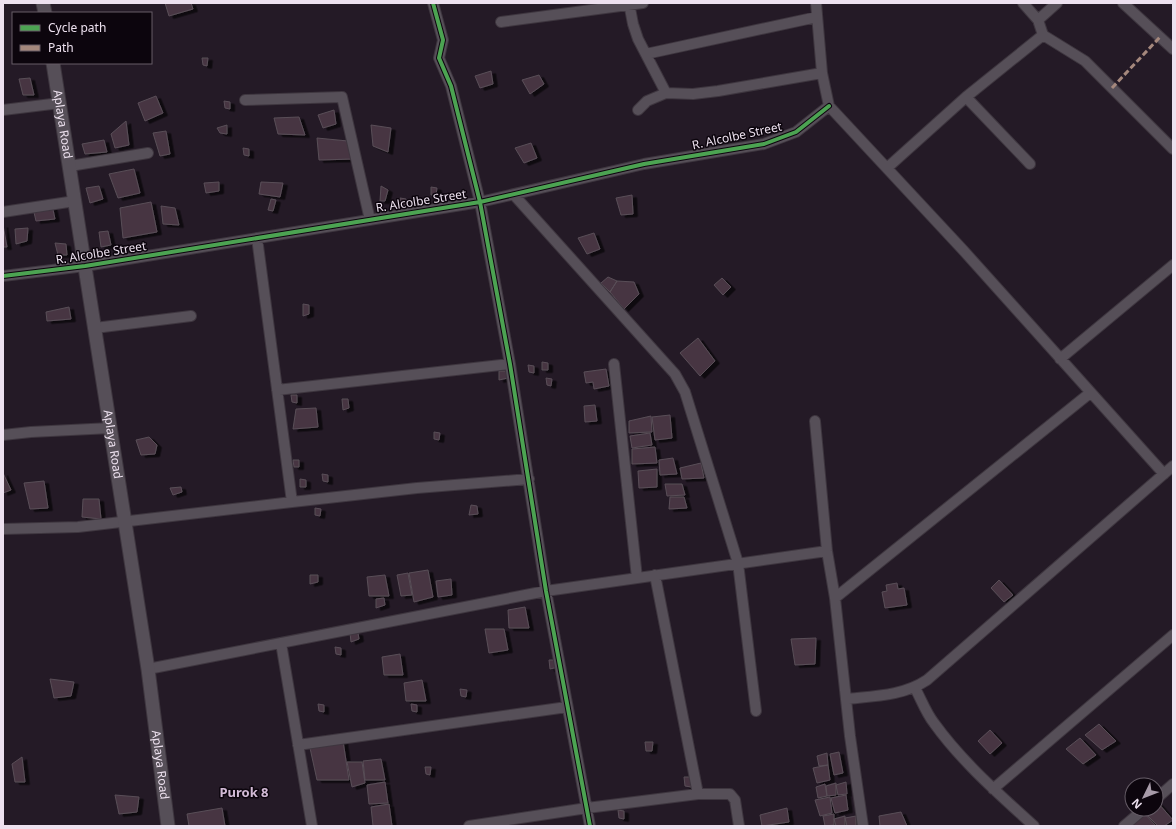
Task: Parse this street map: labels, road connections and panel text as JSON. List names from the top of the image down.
{
  "streets": {
    "street": ["Aplaya Road", "R. Alcolbe Street"]
  },
  "crossings": [
    ["Aplaya Road", "R. Alcolbe Street"]
  ],
  "districts": ["Purok 8"],
  "legend": ["Cycle path", "Path"],
  "north": "bottom left"
}
